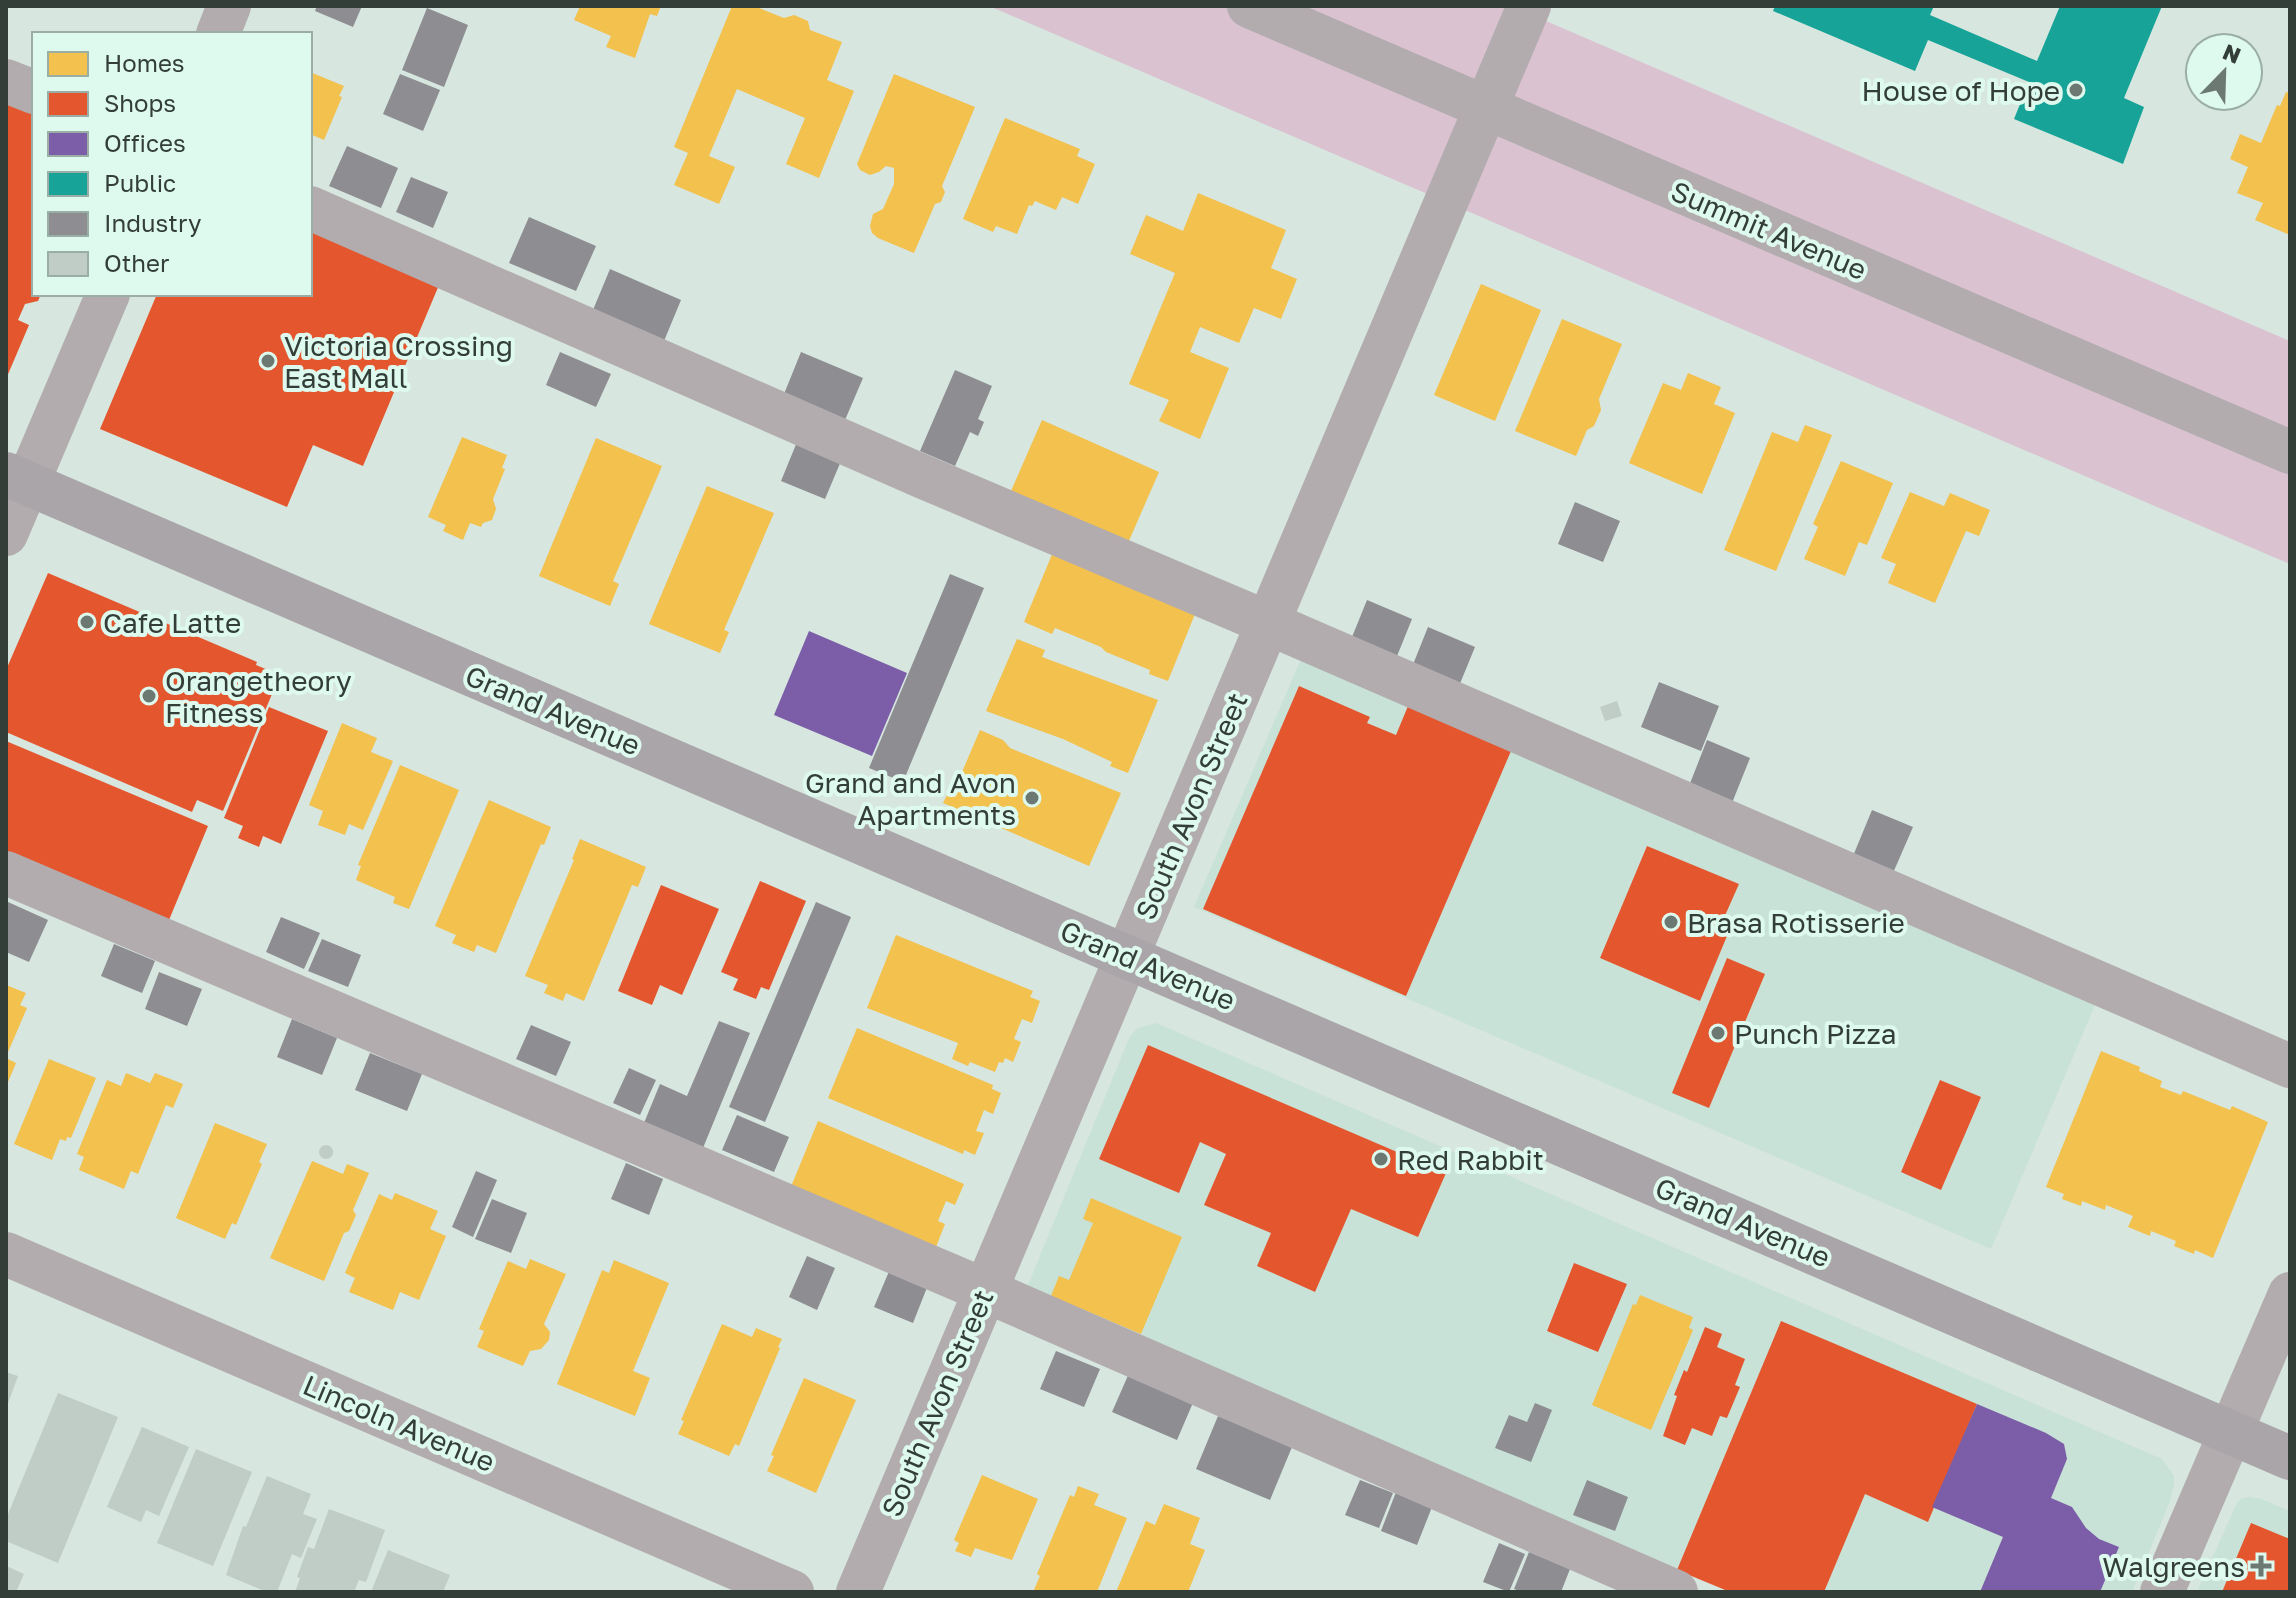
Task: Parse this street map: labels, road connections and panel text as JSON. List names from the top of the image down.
{
  "streets": {
    "main road": ["Grand Avenue"],
    "street": ["Summit Avenue", "South Avon Street", "Lincoln Avenue"]
  },
  "crossings": [
    ["Summit Avenue", "South Avon Street"],
    ["Grand Avenue", "South Avon Street"]
  ],
  "places": {
    "other": [
      "House of Hope",
      "Victoria Crossing East Mall",
      "Cafe Latte",
      "Orangetheory Fitness",
      "Grand and Avon Apartments",
      "Brasa Rotisserie",
      "Punch Pizza",
      "Red Rabbit"
    ],
    "health": ["Walgreens"]
  },
  "legend": [
    "Homes",
    "Shops",
    "Offices",
    "Public",
    "Industry",
    "Other"
  ],
  "north": "top right"
}
